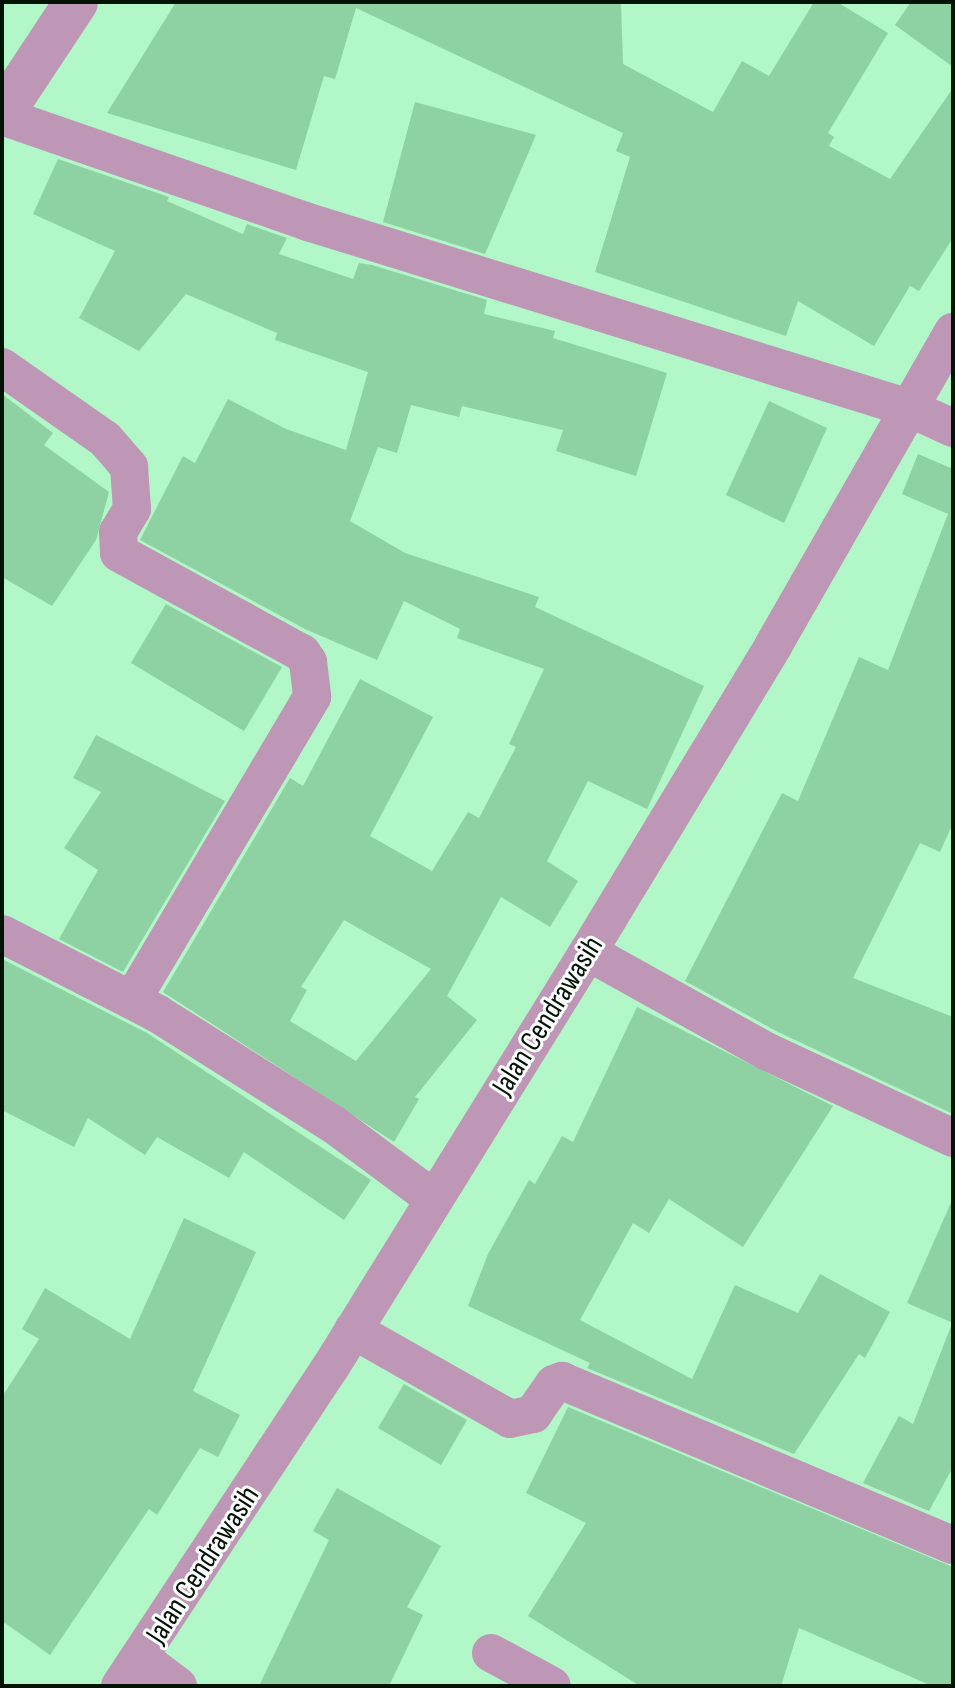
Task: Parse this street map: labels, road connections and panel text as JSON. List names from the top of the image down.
{
  "streets": {
    "street": ["Jalan Cendrawasih"]
  }
}
